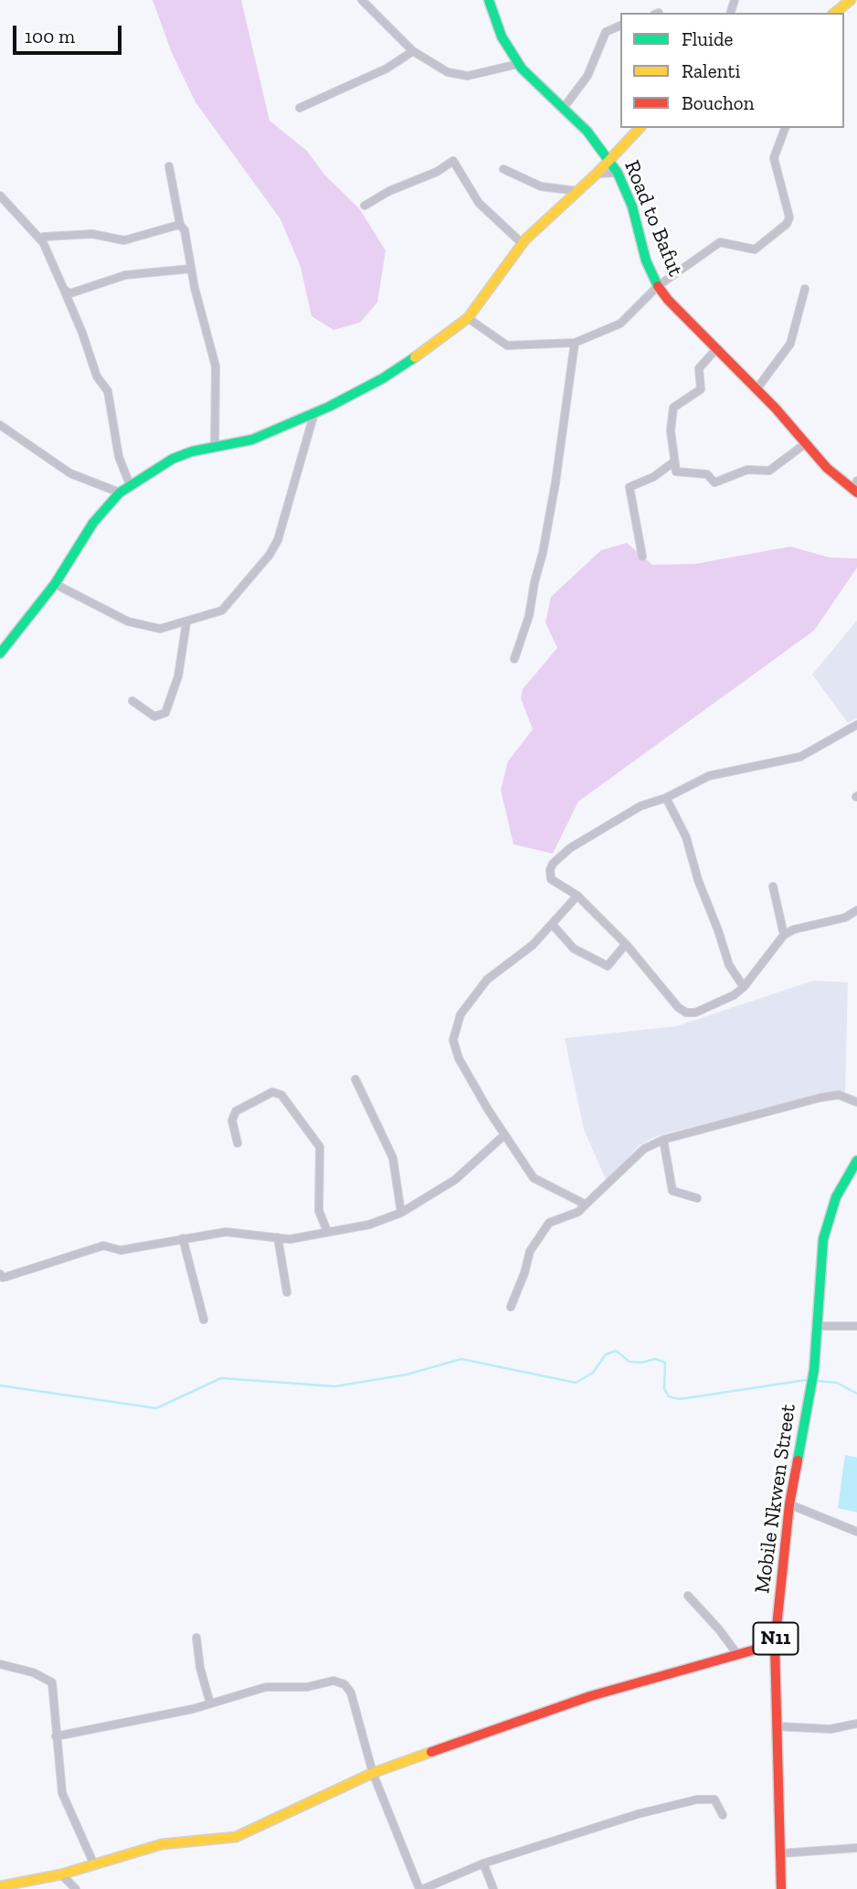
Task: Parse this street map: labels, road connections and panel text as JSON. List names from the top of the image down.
{
  "streets": {
    "main road": ["Road to Bafut", "Mobile Nkwen Street", "N11"]
  },
  "legend": ["Fluide", "Ralenti", "Bouchon"],
  "scale_bar": "100 m"
}
